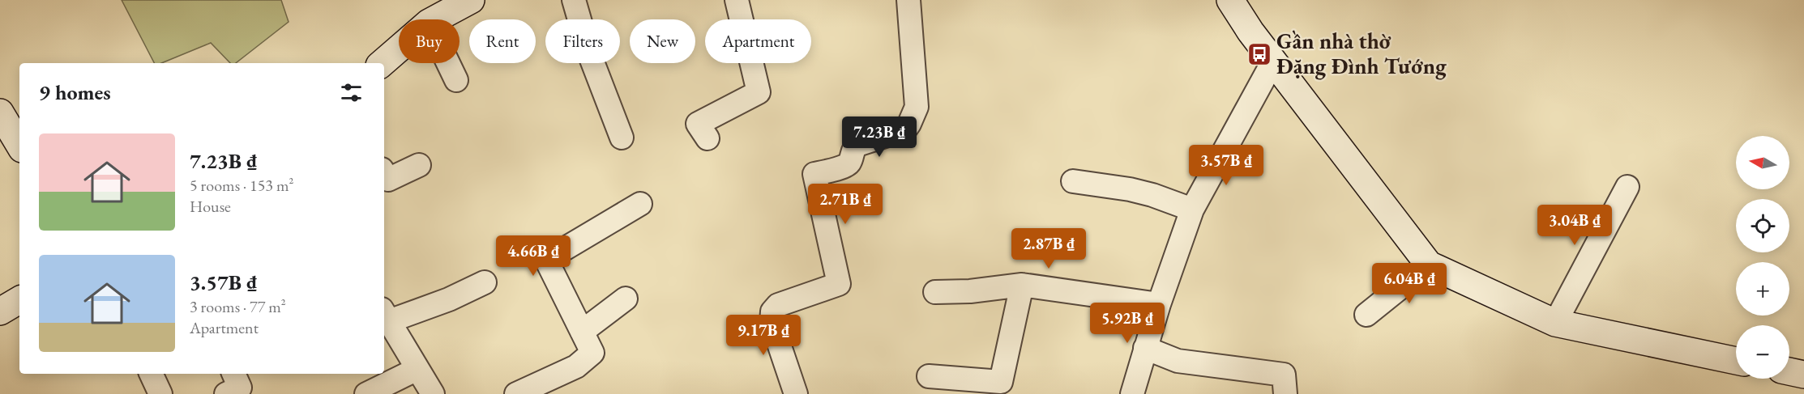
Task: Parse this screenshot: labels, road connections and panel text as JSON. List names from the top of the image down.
{
  "places": {
    "bus stop": ["Gần nhà thờ Đặng Đình Tướng"]
  },
  "north": "left",
  "page": {
    "chip": [
      "Buy",
      "Rent",
      "Filters",
      "New",
      "Apartment"
    ],
    "heading": "9 homes",
    "price": [
      "7.23B ₫",
      "3.57B ₫",
      "2.71B ₫",
      "3.04B ₫",
      "2.87B ₫",
      "4.66B ₫",
      "6.04B ₫",
      "5.92B ₫",
      "9.17B ₫"
    ],
    "list": [
      {
        "name": "7.23B ₫",
        "note": "5 rooms · 153 m² · House"
      },
      {
        "name": "3.57B ₫",
        "note": "3 rooms · 77 m² · Apartment"
      }
    ],
    "map_buttons": ["+", "−"]
  }
}
